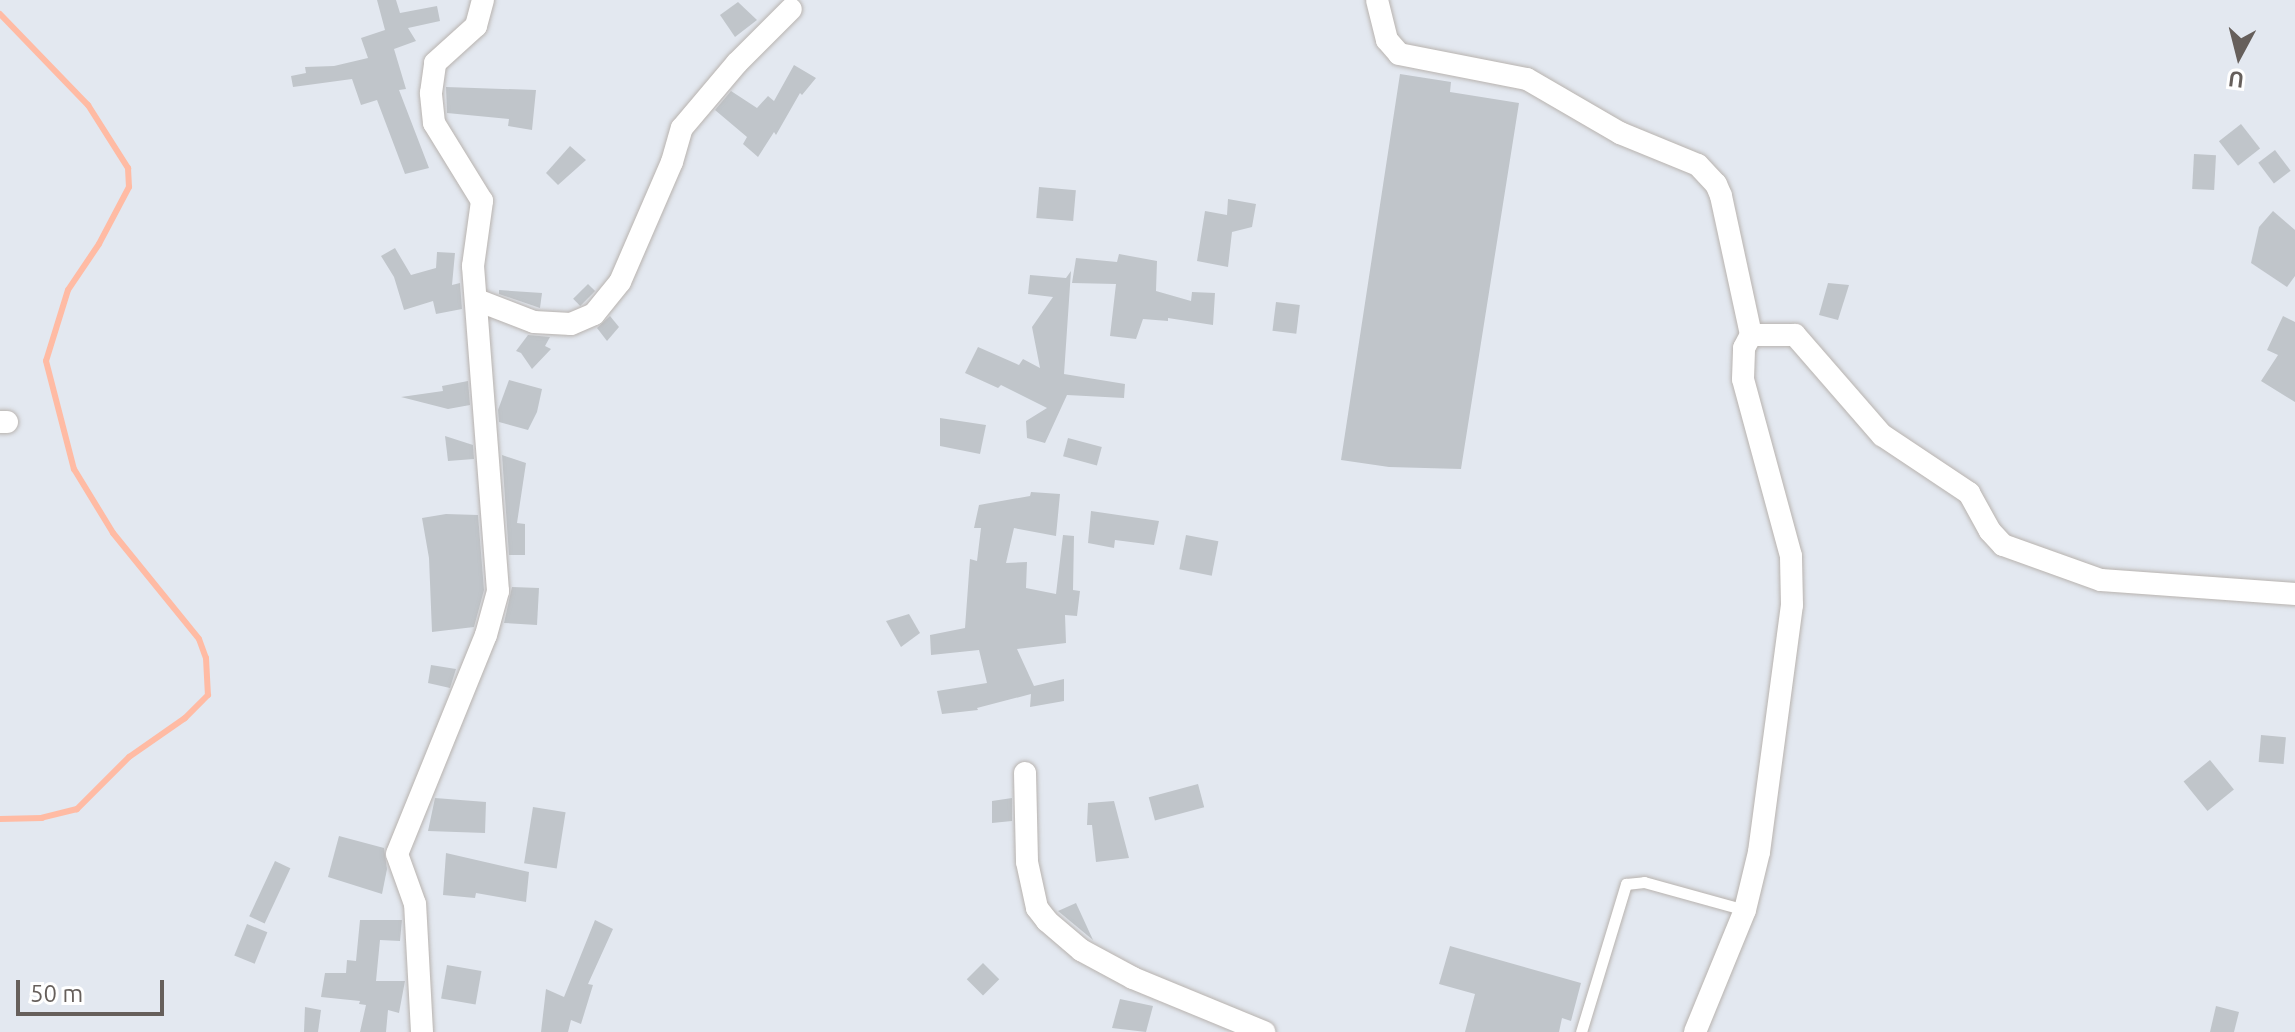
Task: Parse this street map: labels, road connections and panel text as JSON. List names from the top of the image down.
{
  "scale_bar": "50 m",
  "north": "bottom"
}
